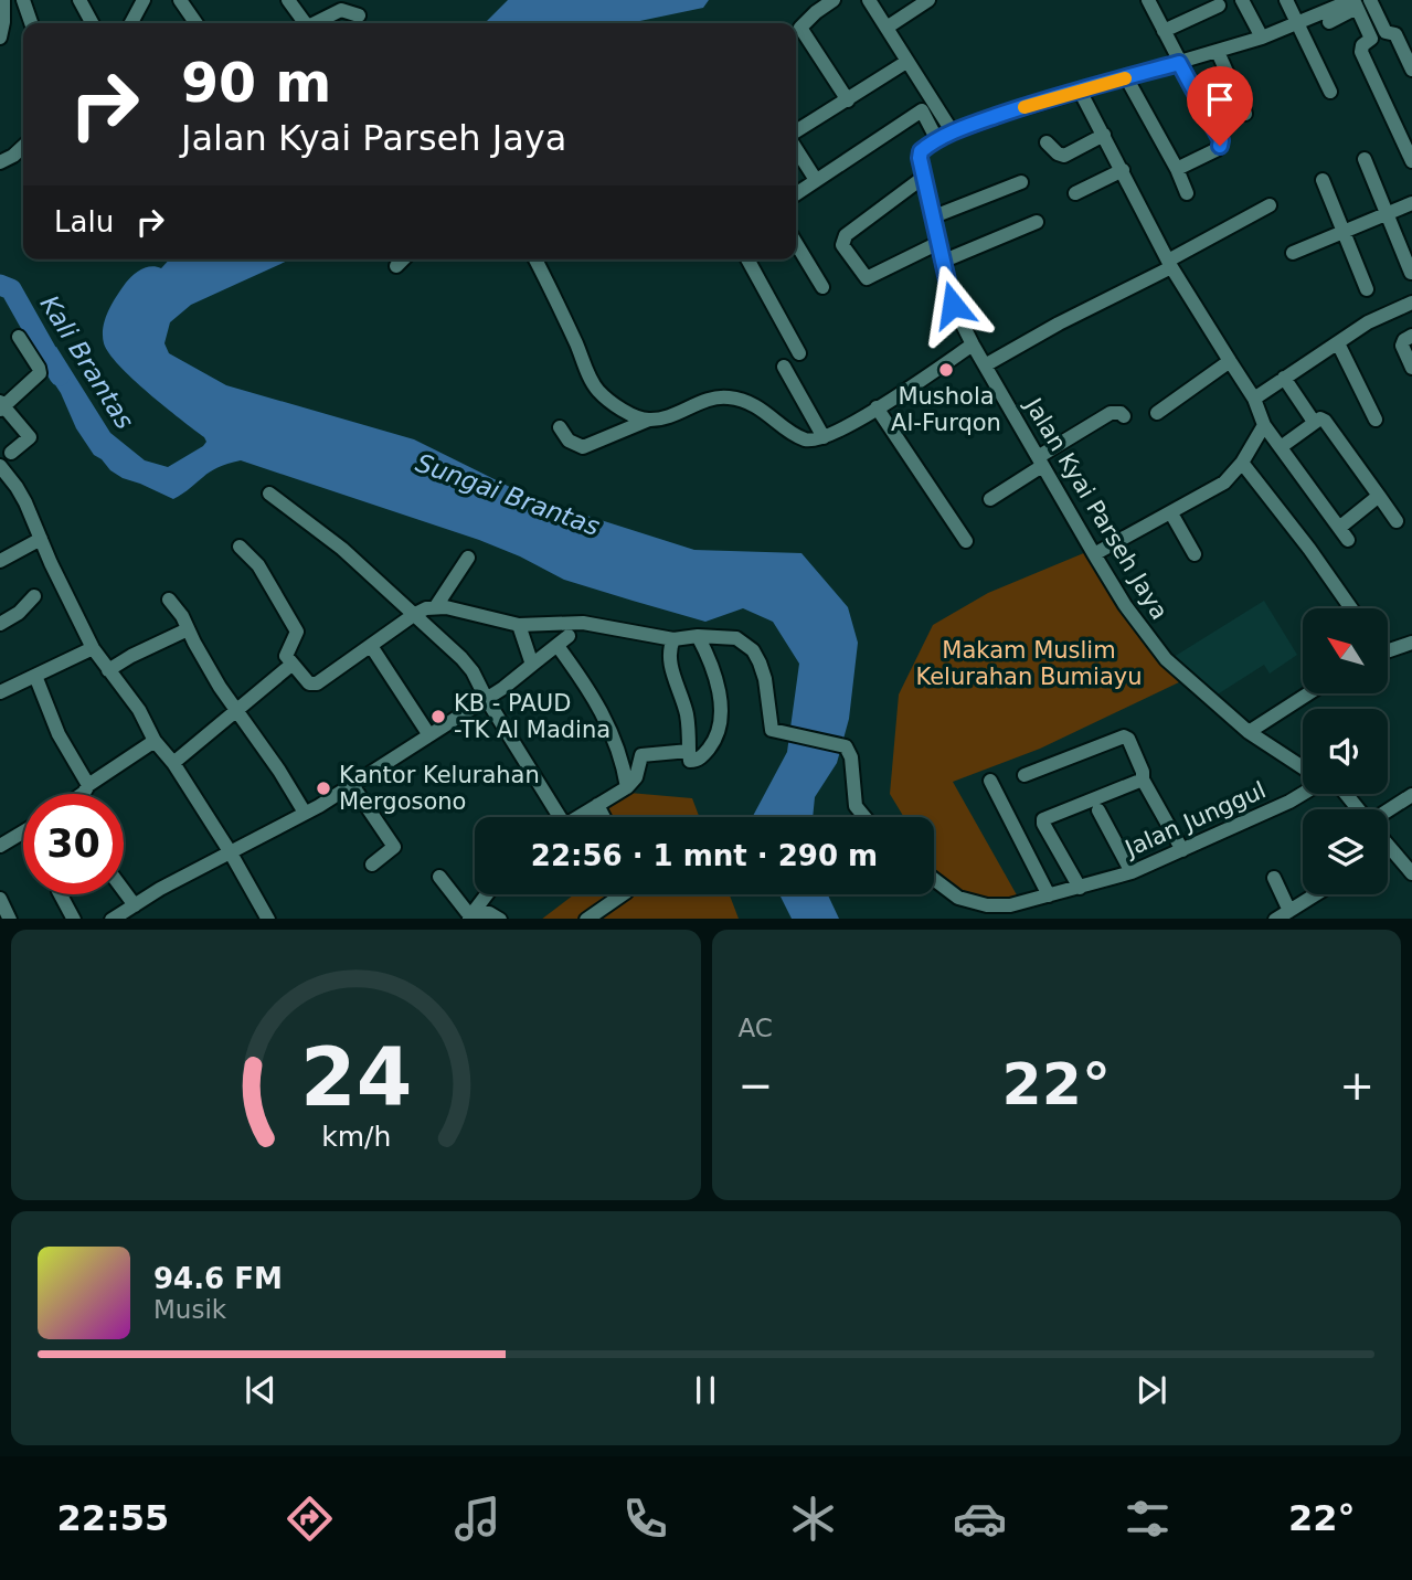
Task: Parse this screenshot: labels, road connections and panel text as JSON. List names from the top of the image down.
{
  "streets": {
    "street": ["Jalan Kyai Parseh Jaya", "Jalan Junggul"]
  },
  "water": ["Kali Brantas", "Sungai Brantas"],
  "parks": ["Makam Muslim Kelurahan Bumiayu"],
  "places": ["Mushola Al-Furqon", "KB - PAUD -TK Al Madina", "Kantor Kelurahan Mergosono"],
  "north": "top left",
  "page": {
    "turn": ["90 m", "Jalan Kyai Parseh Jaya"],
    "then": "Lalu",
    "limit": "30",
    "trip": "22:56 · 1 mnt · 290 m",
    "tile": "AC",
    "heat": ["−", "22°", "+"],
    "song": ["94.6 FM", "Musik"],
    "tabs": ["22:55", "22°"],
    "gauge": ["24", "km/h"]
  }
}
